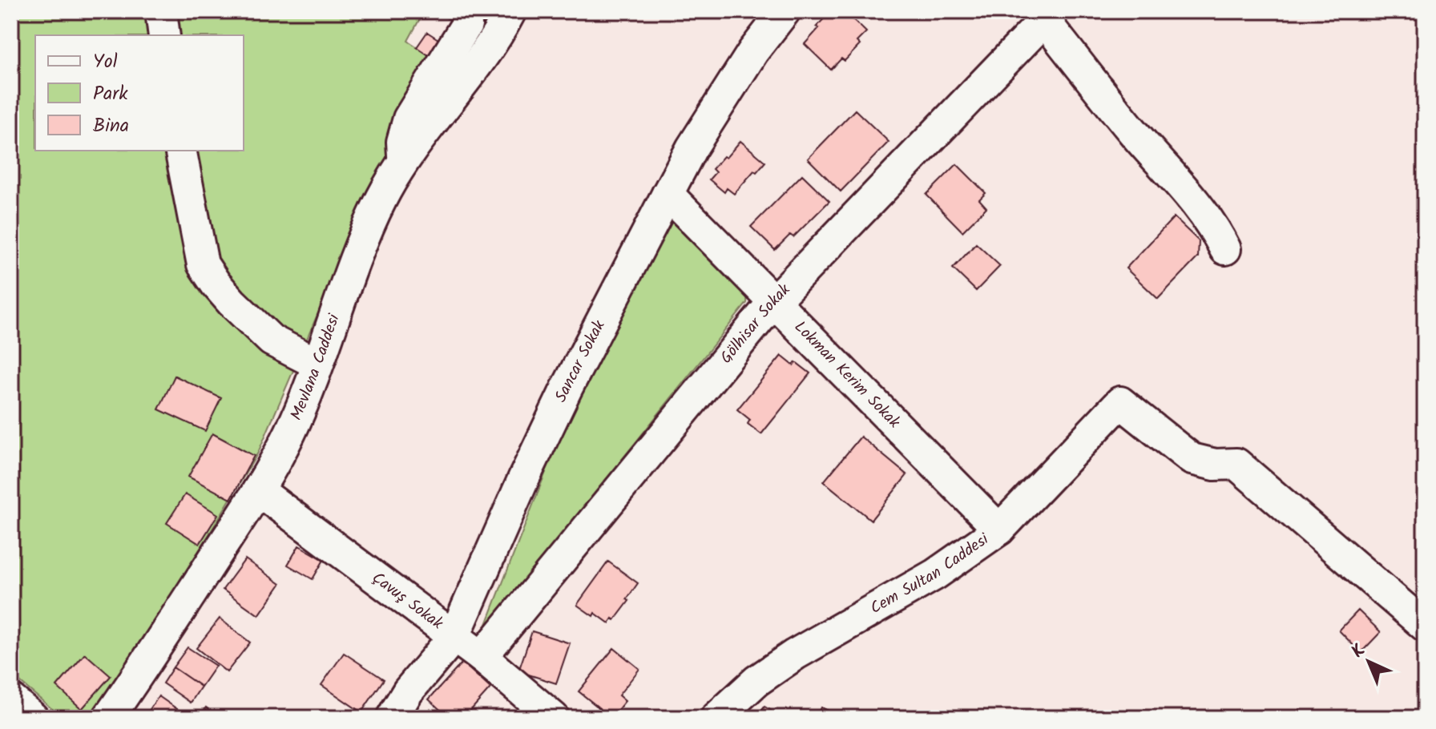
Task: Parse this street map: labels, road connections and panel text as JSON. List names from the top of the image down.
{
  "streets": {
    "street": [
      "Gölhisar Sokak",
      "Sancar Sokak",
      "Mevlana Caddesi",
      "Lokman Kerim Sokak",
      "Cem Sultan Caddesi",
      "Çavuş Sokak"
    ]
  },
  "crossings": [
    ["Gölhisar Sokak", "Lokman Kerim Sokak"],
    ["Gölhisar Sokak", "Çavuş Sokak"],
    ["Sancar Sokak", "Lokman Kerim Sokak"],
    ["Sancar Sokak", "Çavuş Sokak"],
    ["Mevlana Caddesi", "Çavuş Sokak"],
    ["Lokman Kerim Sokak", "Cem Sultan Caddesi"]
  ],
  "legend": ["Yol", "Park", "Bina"],
  "north": "top left"
}
